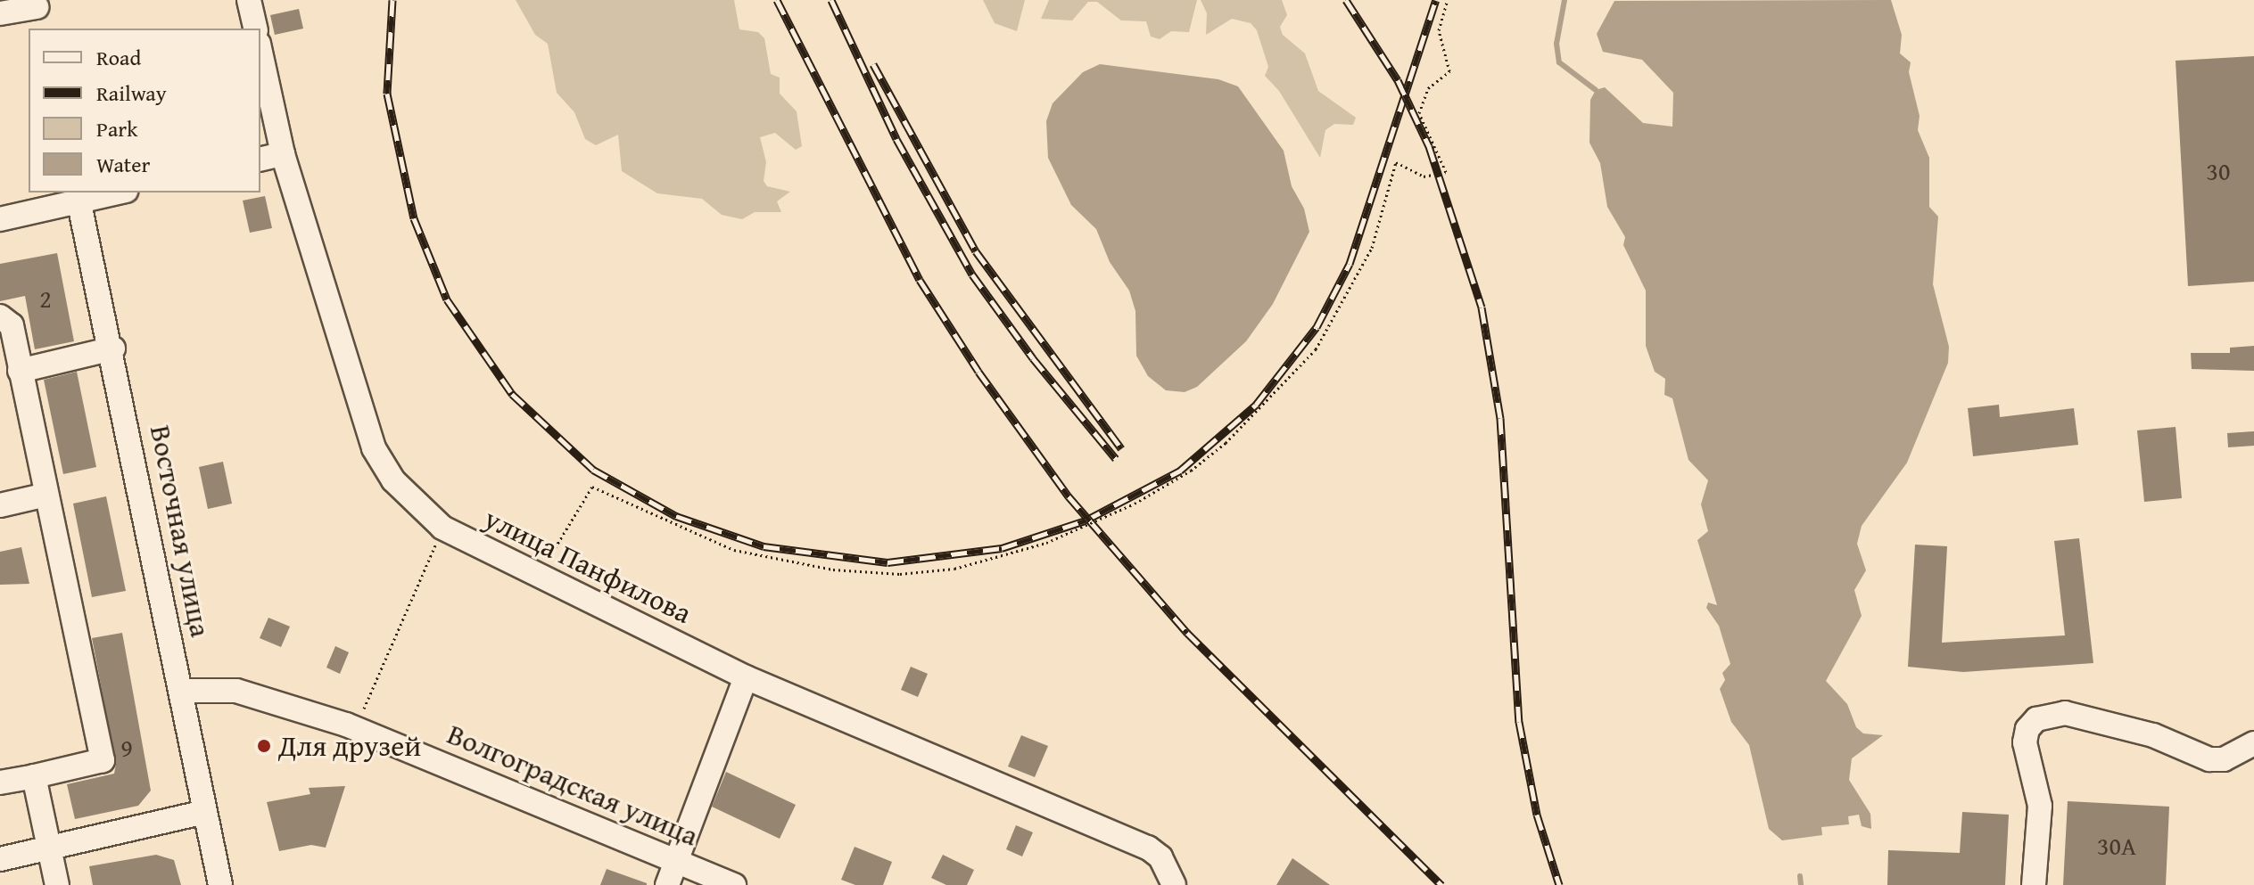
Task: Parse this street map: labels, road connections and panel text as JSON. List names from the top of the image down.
{
  "streets": {
    "street": ["Восточная улица", "улица Панфилова", "Волгоградская улица"]
  },
  "crossings": [
    ["Восточная улица", "Волгоградская улица"]
  ],
  "places": ["Для друзей"],
  "house_numbers": [
    "30",
    "2",
    "9",
    "30А"
  ],
  "legend": [
    "Road",
    "Railway",
    "Park",
    "Water"
  ]
}
